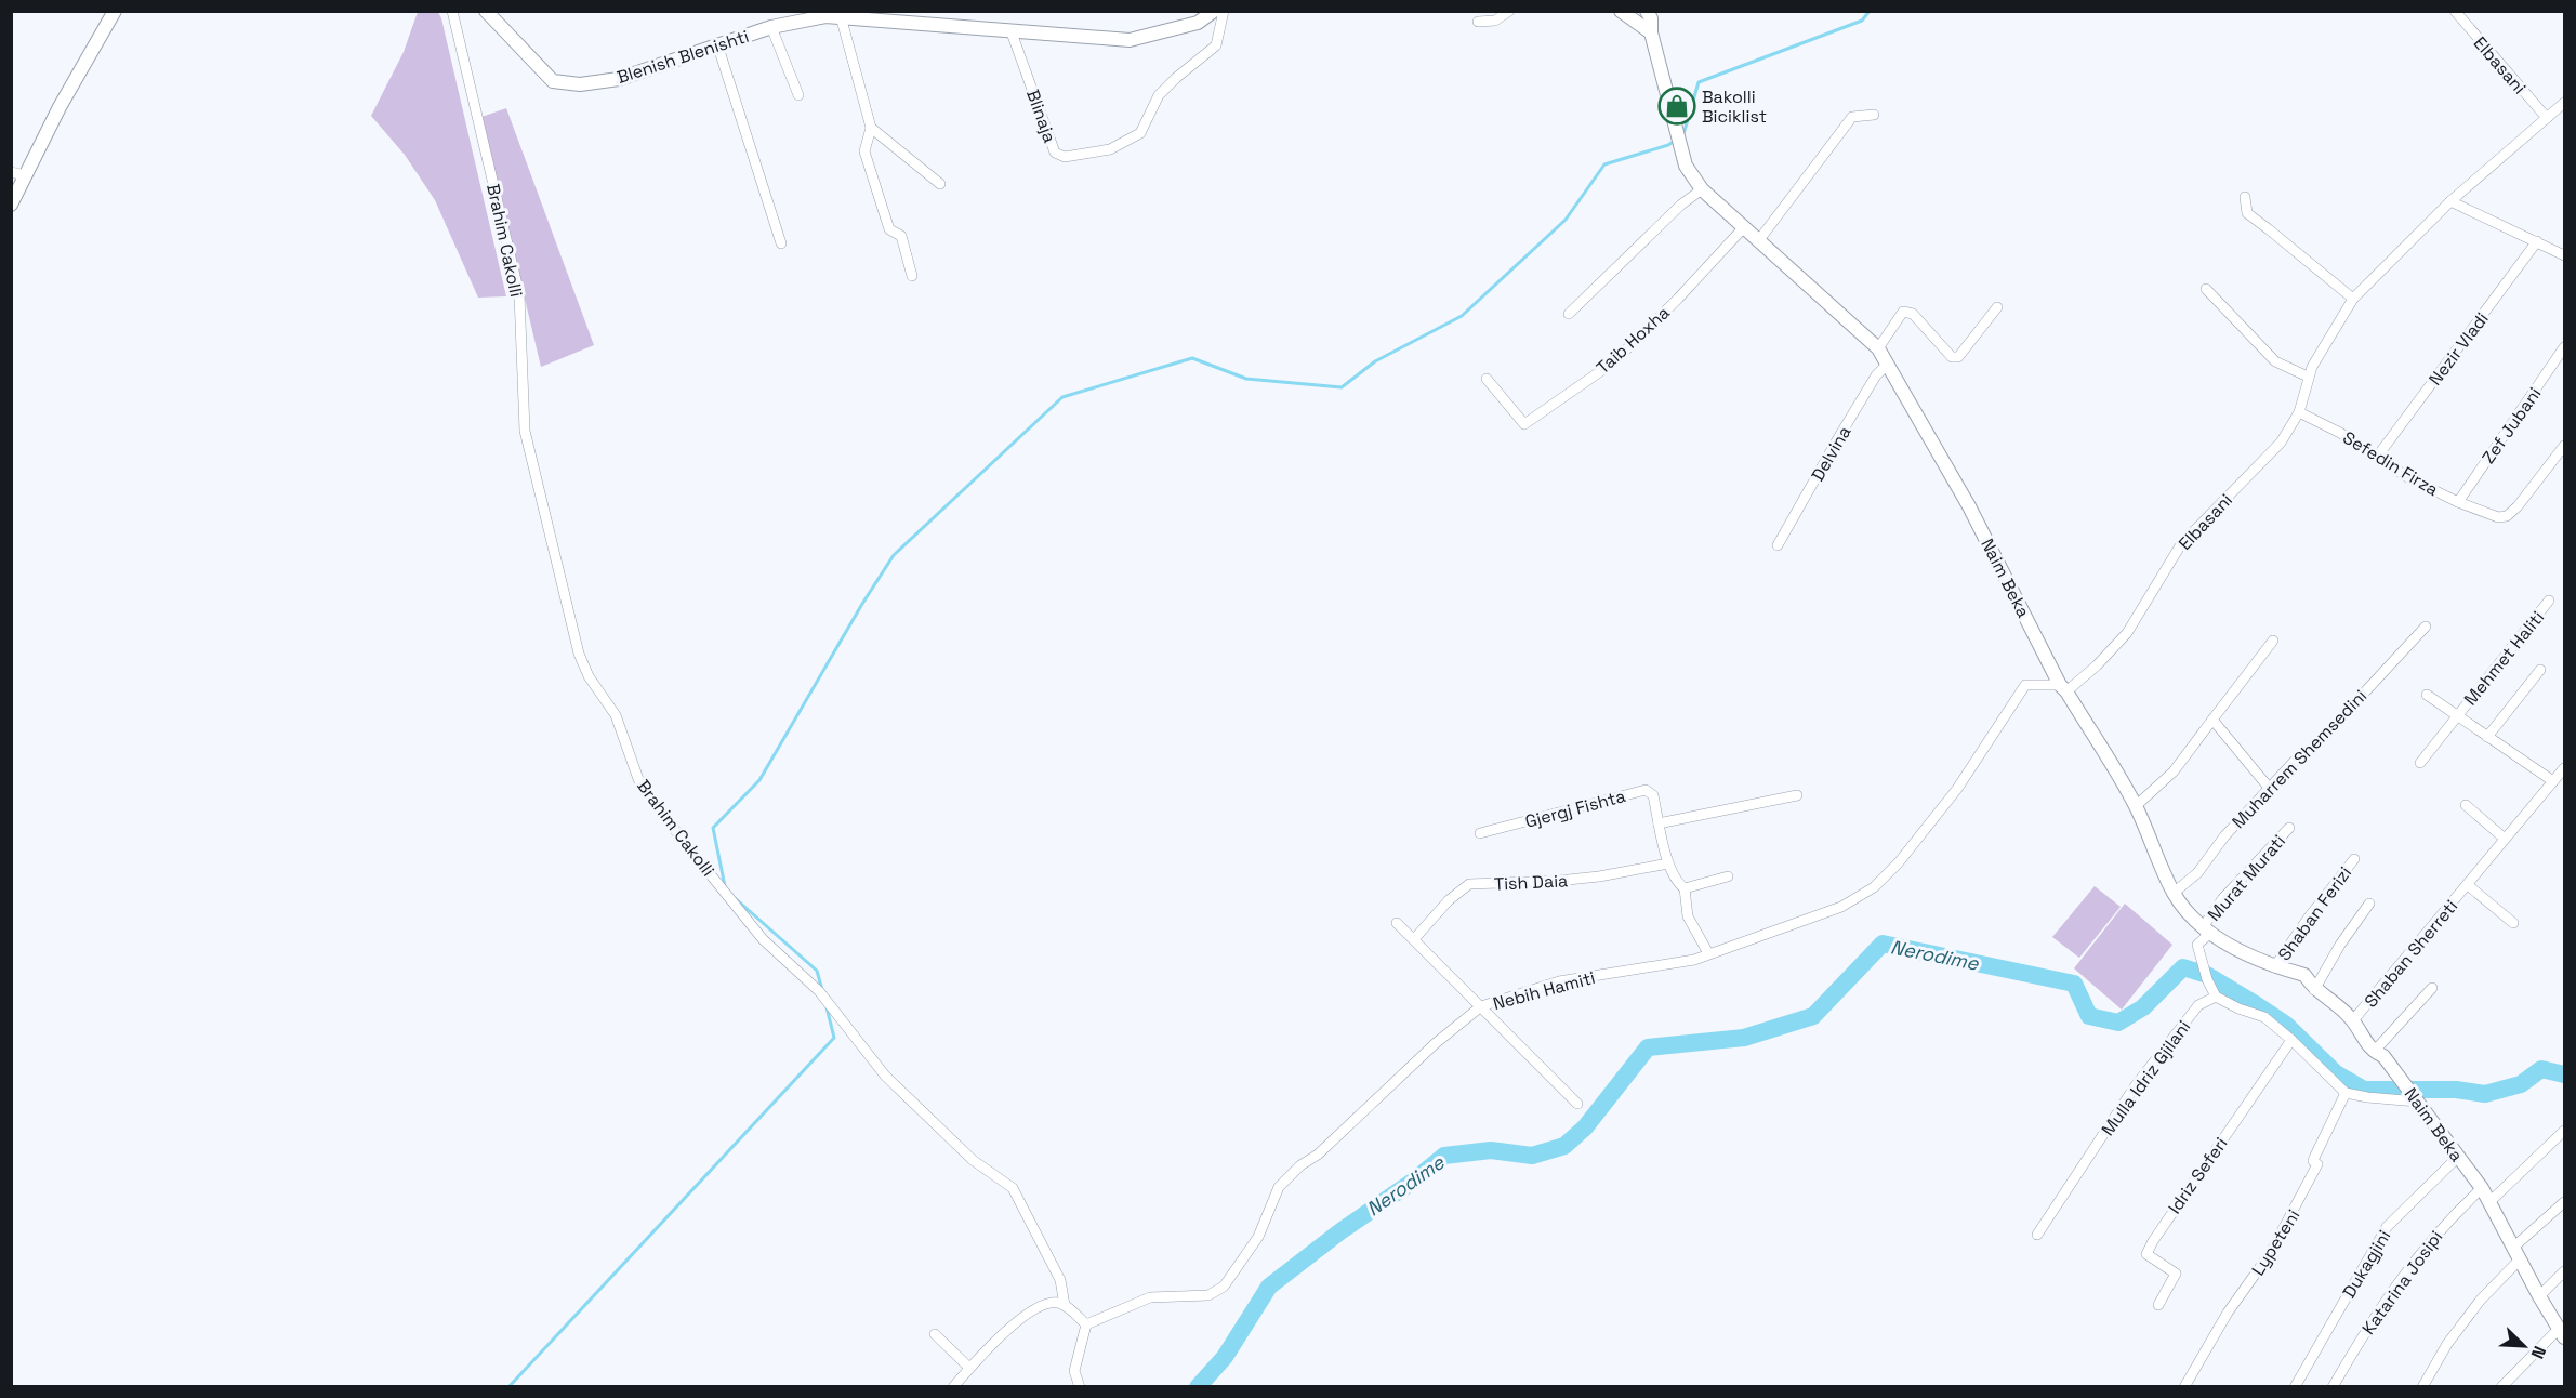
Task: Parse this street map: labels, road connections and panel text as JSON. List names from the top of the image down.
{
  "streets": {
    "street": [
      "Blenish Blenishti",
      "Elbasani",
      "Blinaja",
      "Brahim Cakolli",
      "Taib Hoxha",
      "Nezir Vladi",
      "Zef Jubani",
      "Delvina",
      "Sefedin Firza",
      "Naim Beka",
      "Mehmet Haliti",
      "Muharrem Shemsedini",
      "Gjergj Fishta",
      "Murat Murati",
      "Tish Daia",
      "Shaban Ferizi",
      "Shaban Sherreti",
      "Nebih Hamiti",
      "Mulla Idriz Gjilani",
      "Idriz Seferi",
      "Lypeteni",
      "Dukagjini",
      "Katarina Josipi"
    ]
  },
  "crossings": [
    ["Blenish Blenishti", "Blinaja"],
    ["Elbasani", "Sefedin Firza"],
    ["Elbasani", "Naim Beka"],
    ["Elbasani", "Nebih Hamiti"],
    ["Taib Hoxha", "Naim Beka"],
    ["Nezir Vladi", "Sefedin Firza"],
    ["Zef Jubani", "Sefedin Firza"],
    ["Delvina", "Naim Beka"],
    ["Naim Beka", "Muharrem Shemsedini"],
    ["Naim Beka", "Murat Murati"],
    ["Naim Beka", "Shaban Ferizi"],
    ["Naim Beka", "Shaban Sherreti"],
    ["Naim Beka", "Nebih Hamiti"],
    ["Naim Beka", "Dukagjini"],
    ["Naim Beka", "Katarina Josipi"],
    ["Gjergj Fishta", "Tish Daia"],
    ["Gjergj Fishta", "Nebih Hamiti"]
  ],
  "water": ["Nerodime"],
  "places": {
    "shop": ["Bakolli Biciklist"]
  },
  "north": "bottom right"
}
